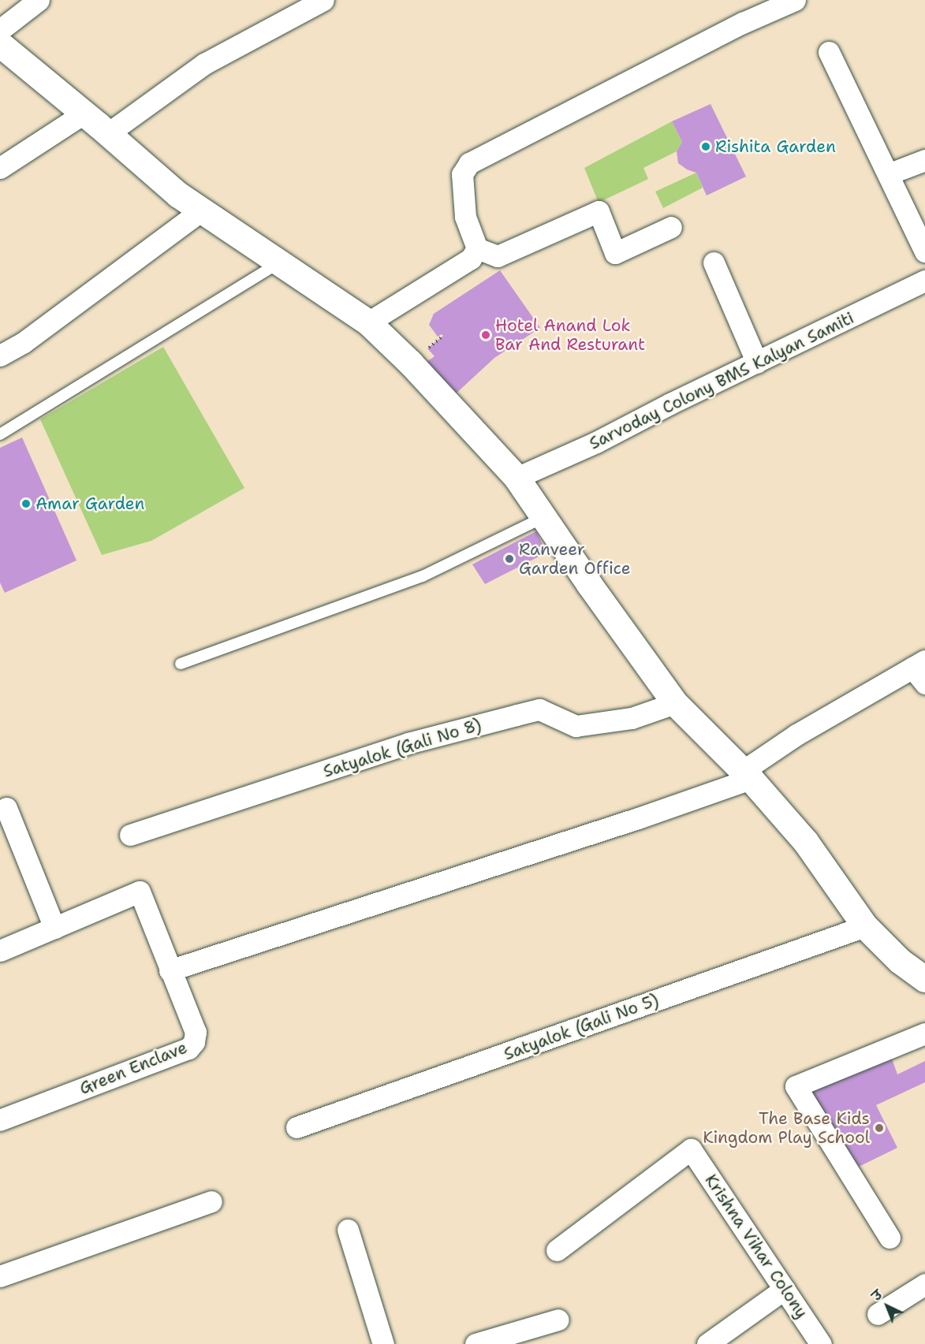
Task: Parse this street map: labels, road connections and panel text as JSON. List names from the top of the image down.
{
  "streets": {
    "street": [
      "Sarvoday Colony BMS Kalyan Samiti",
      "Satyalok (Gali No 8)",
      "Satyalok (Gali No 5)",
      "Green Enclave",
      "Krishna Vihar Colony"
    ]
  },
  "places": [
    "Rishita Garden",
    "Hotel Anand Lok Bar And Resturant",
    "Amar Garden",
    "Ranveer Garden Office",
    "The Base Kids Kingdom Play School"
  ],
  "north": "top left"
}
